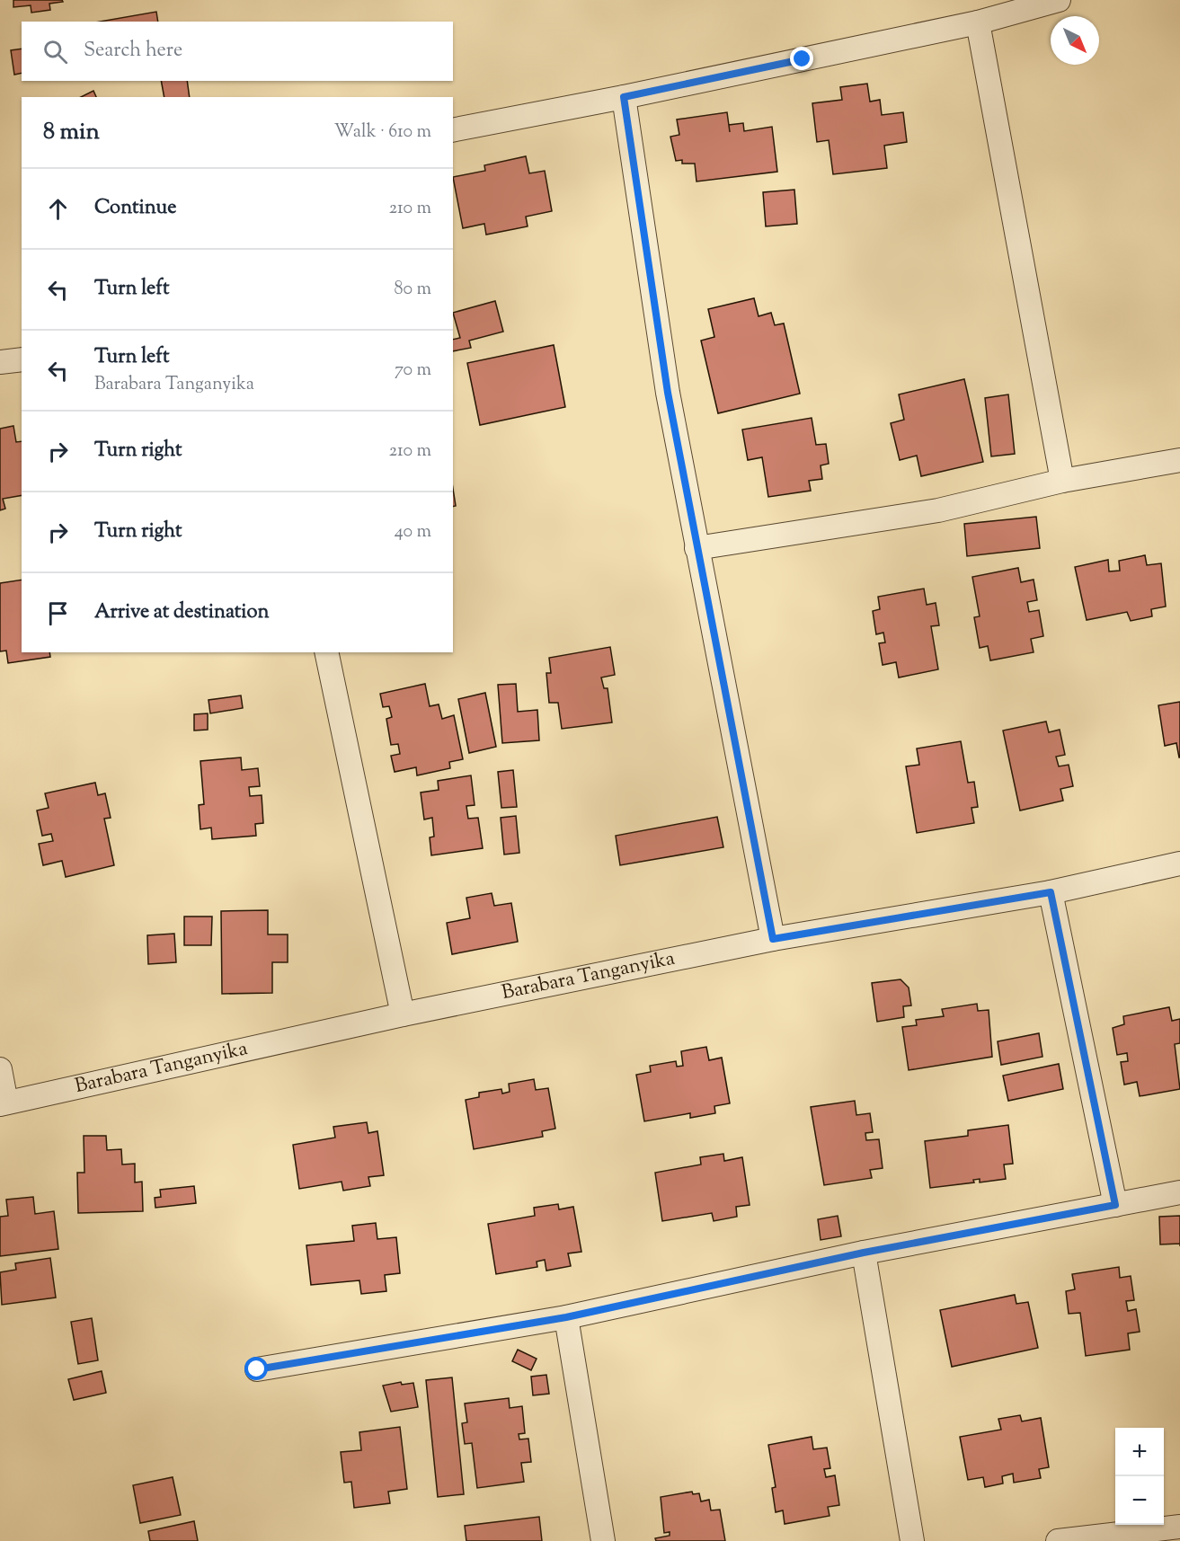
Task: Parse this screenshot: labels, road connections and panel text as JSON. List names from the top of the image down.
{
  "streets": {
    "street": ["Barabara Tanganyika"]
  },
  "north": "bottom right",
  "page": {
    "search": "Search here",
    "heading": ["8 min", "Walk · 610 m"],
    "list": [
      ["Continue", "210 m"],
      ["Turn left", "80 m"],
      ["Turn left", "Barabara Tanganyika", "70 m"],
      ["Turn right", "210 m"],
      ["Turn right", "40 m"],
      "Arrive at destination"
    ],
    "map_buttons": ["+", "−"]
  }
}
